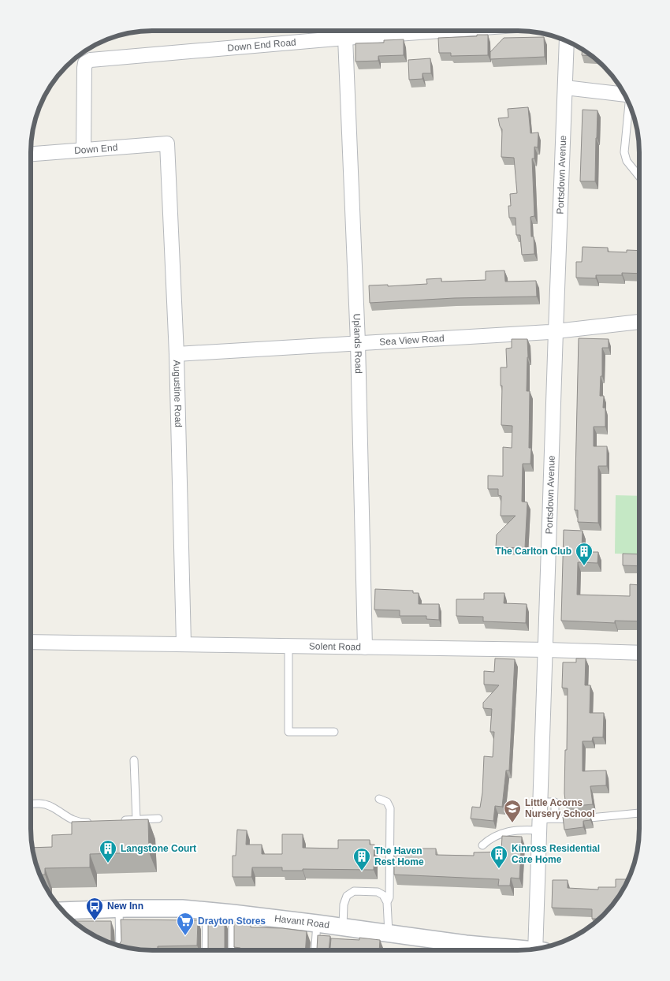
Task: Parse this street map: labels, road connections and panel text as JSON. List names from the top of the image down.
{
  "streets": {
    "street": [
      "Down End Road",
      "Down End",
      "Portsdown Avenue",
      "Sea View Road",
      "Uplands Road",
      "Augustine Road",
      "Solent Road",
      "Havant Road"
    ]
  },
  "crossings": [
    ["Down End Road", "Down End"],
    ["Down End Road", "Uplands Road"],
    ["Down End", "Augustine Road"],
    ["Portsdown Avenue", "Sea View Road"],
    ["Portsdown Avenue", "Solent Road"],
    ["Sea View Road", "Uplands Road"],
    ["Sea View Road", "Augustine Road"],
    ["Uplands Road", "Solent Road"],
    ["Augustine Road", "Solent Road"]
  ],
  "places": {
    "building": [
      "The Carlton Club",
      "Langstone Court",
      "Kinross Residential Care Home",
      "The Haven Rest Home"
    ],
    "school or university": ["Little Acorns Nursery School"],
    "bus stop": ["New Inn"],
    "supermarket": ["Drayton Stores"]
  }
}
